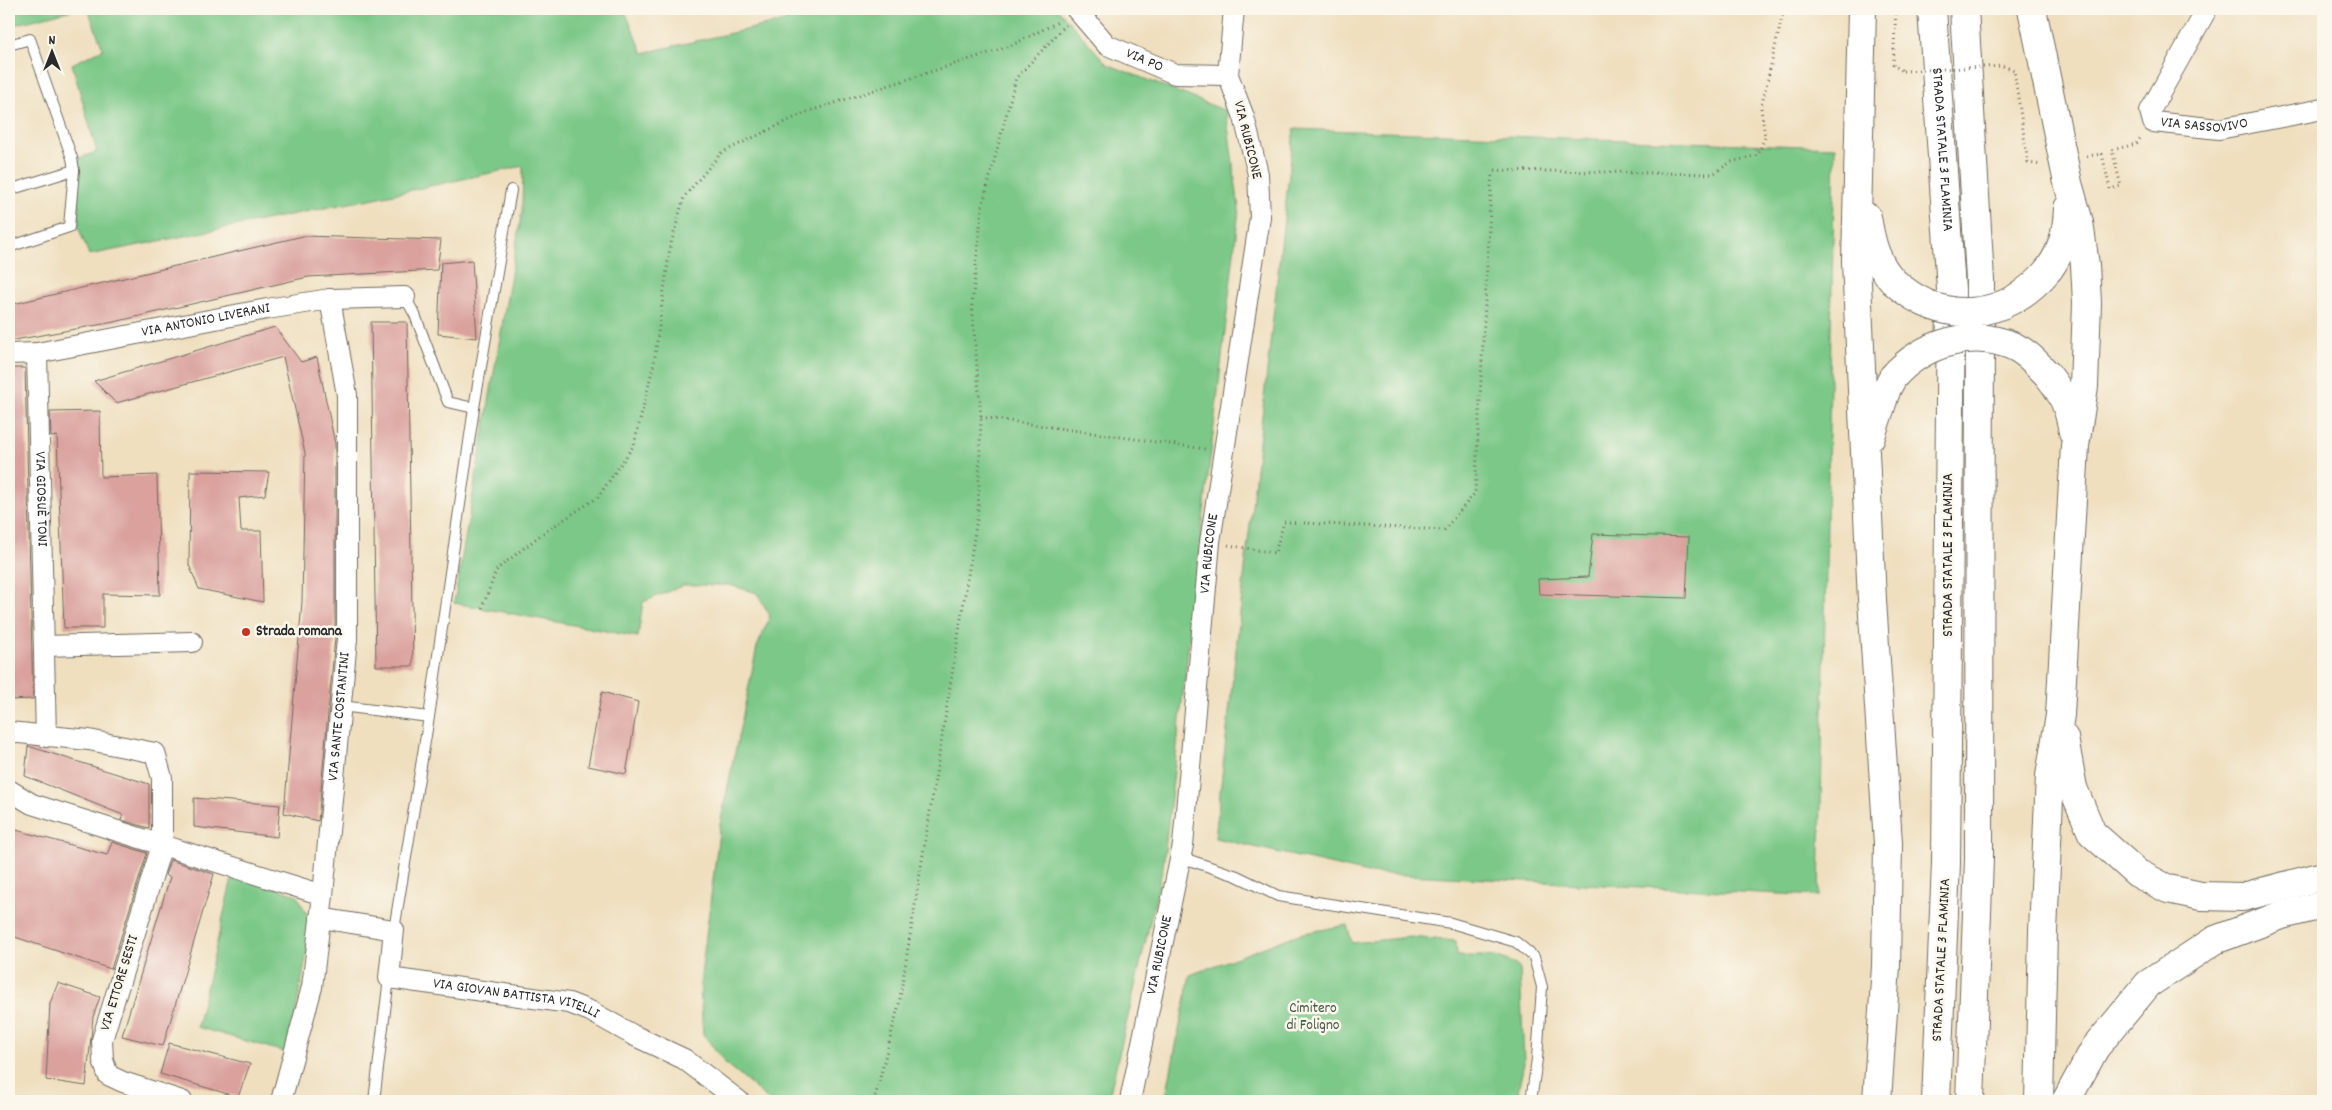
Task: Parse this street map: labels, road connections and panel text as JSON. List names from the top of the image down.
{
  "streets": {
    "highway": ["STRADA STATALE 3 FLAMINIA"],
    "street": [
      "VIA PO",
      "VIA SASSOVIVO",
      "VIA RUBICONE",
      "VIA ANTONIO LIVERANI",
      "VIA GIOSUÈ TONI",
      "VIA SANTE COSTANTINI",
      "VIA ETTORE SESTI",
      "VIA GIOVAN BATTISTA VITELLI"
    ]
  },
  "crossings": [
    ["VIA PO", "VIA RUBICONE"],
    ["VIA ANTONIO LIVERANI", "VIA GIOSUÈ TONI"],
    ["VIA ANTONIO LIVERANI", "VIA SANTE COSTANTINI"]
  ],
  "parks": ["Cimitero di Foligno"],
  "places": ["Strada romana"],
  "north": "top"
}
